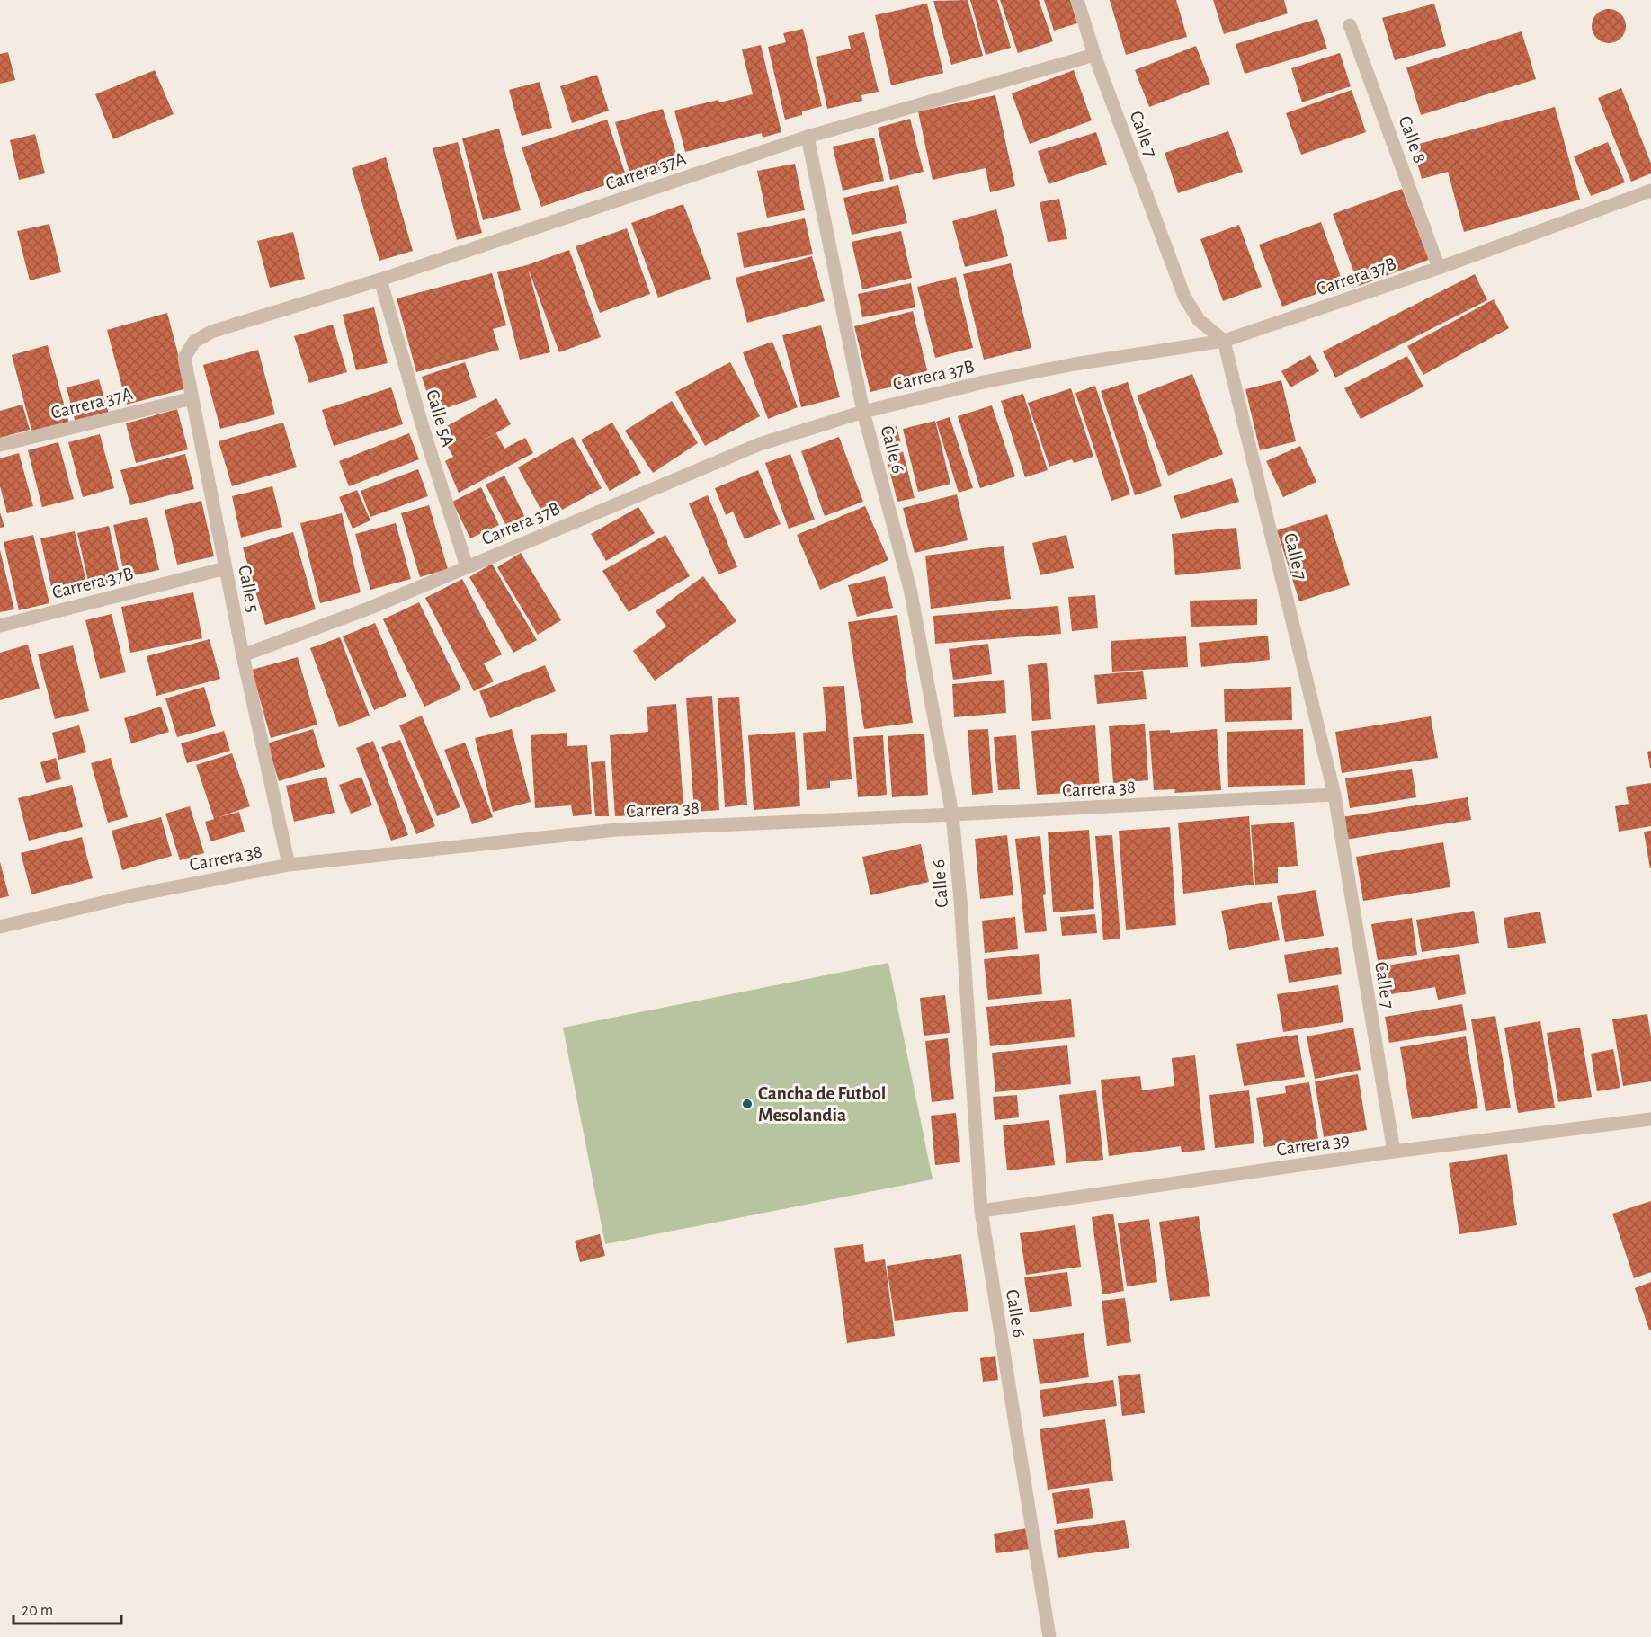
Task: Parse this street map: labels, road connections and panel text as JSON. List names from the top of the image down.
{
  "streets": {
    "street": [
      "Calle 7",
      "Calle 8",
      "Carrera 37A",
      "Carrera 37B",
      "Calle 5A",
      "Calle 6",
      "Calle 5",
      "Carrera 38",
      "Carrera 39"
    ]
  },
  "crossings": [
    ["Calle 7", "Carrera 37A"],
    ["Calle 7", "Carrera 37B"],
    ["Calle 7", "Carrera 38"],
    ["Calle 7", "Carrera 39"],
    ["Calle 8", "Carrera 37B"],
    ["Carrera 37A", "Calle 5A"],
    ["Carrera 37A", "Calle 6"],
    ["Carrera 37A", "Calle 5"],
    ["Carrera 37B", "Calle 5A"],
    ["Carrera 37B", "Calle 6"],
    ["Carrera 37B", "Calle 5"],
    ["Calle 6", "Carrera 38"],
    ["Calle 6", "Carrera 39"],
    ["Calle 5", "Carrera 38"]
  ],
  "places": ["Cancha de Futbol Mesolandia"],
  "scale_bar": "20 m"
}
